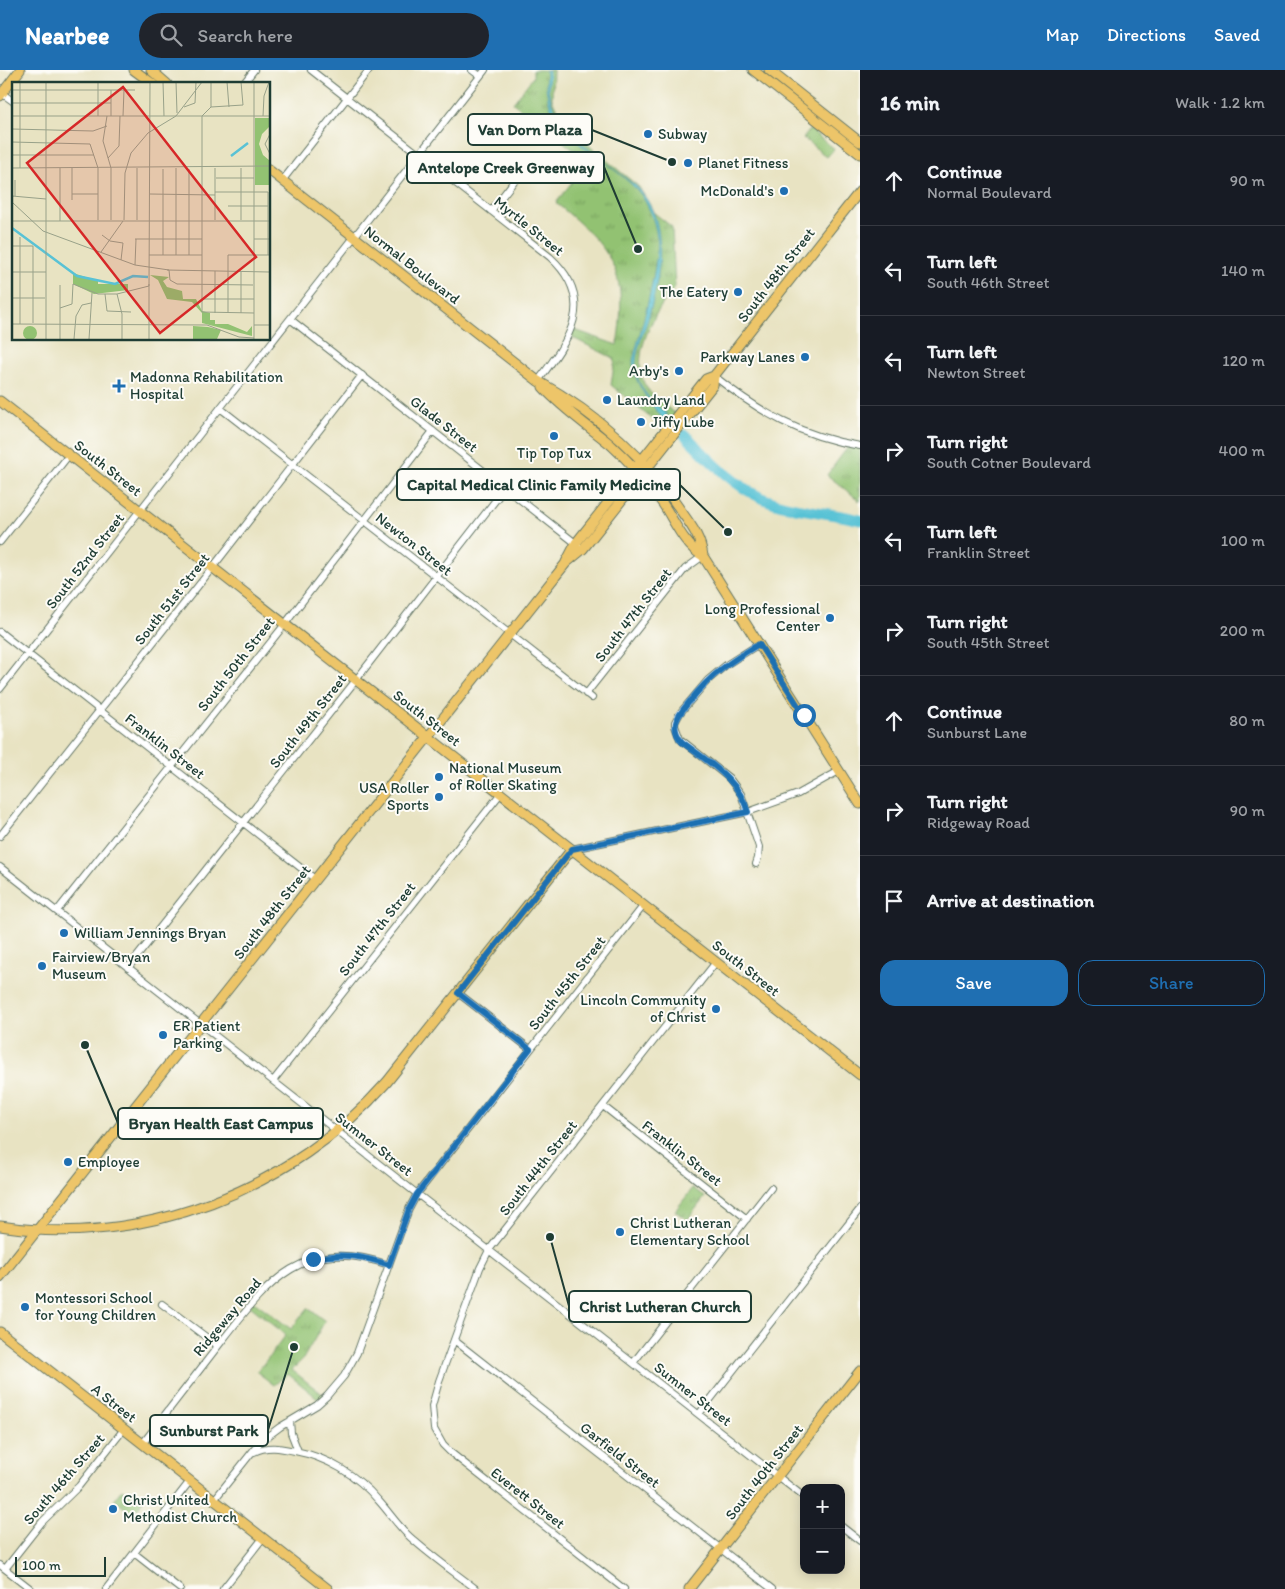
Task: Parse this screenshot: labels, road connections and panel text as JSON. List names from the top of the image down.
{
  "streets": {
    "main road": [
      "Normal Boulevard",
      "South 48th Street",
      "South Street",
      "A Street",
      "South 40th Street"
    ],
    "street": [
      "Myrtle Street",
      "Glade Street",
      "Newton Street",
      "South 52nd Street",
      "South 51st Street",
      "South 47th Street",
      "South 50th Street",
      "South 49th Street",
      "Franklin Street",
      "South 45th Street",
      "Sumner Street",
      "South 44th Street",
      "Ridgeway Road",
      "Garfield Street",
      "South 46th Street",
      "Everett Street"
    ]
  },
  "crossings": [
    ["Myrtle Street", "Normal Boulevard"],
    ["Myrtle Street", "South 52nd Street"],
    ["Normal Boulevard", "South 48th Street"],
    ["Normal Boulevard", "South 52nd Street"],
    ["Normal Boulevard", "South 47th Street"],
    ["South 48th Street", "Glade Street"],
    ["South 48th Street", "South Street"],
    ["South 48th Street", "Newton Street"],
    ["South 48th Street", "Franklin Street"],
    ["South 48th Street", "Sumner Street"],
    ["Glade Street", "South 52nd Street"],
    ["Glade Street", "South 51st Street"],
    ["Glade Street", "South 50th Street"],
    ["Glade Street", "South 49th Street"],
    ["South Street", "South 52nd Street"],
    ["South Street", "South 51st Street"],
    ["South Street", "South 47th Street"],
    ["South Street", "South 50th Street"],
    ["South Street", "South 49th Street"],
    ["South Street", "South 45th Street"],
    ["South Street", "South 44th Street"],
    ["Newton Street", "South 52nd Street"],
    ["Newton Street", "South 51st Street"],
    ["Newton Street", "South 47th Street"],
    ["Newton Street", "South 50th Street"],
    ["Newton Street", "South 49th Street"],
    ["South 52nd Street", "Franklin Street"],
    ["South 51st Street", "Franklin Street"],
    ["South 47th Street", "Sumner Street"],
    ["South 50th Street", "Franklin Street"],
    ["South 50th Street", "Sumner Street"],
    ["South 49th Street", "Franklin Street"],
    ["South 49th Street", "Sumner Street"],
    ["Franklin Street", "South 44th Street"],
    ["South 45th Street", "Sumner Street"],
    ["South 45th Street", "Ridgeway Road"],
    ["South 45th Street", "A Street"],
    ["Sumner Street", "South 44th Street"],
    ["Sumner Street", "South 40th Street"],
    ["South 44th Street", "Garfield Street"],
    ["South 44th Street", "Everett Street"],
    ["Ridgeway Road", "A Street"],
    ["A Street", "South 46th Street"],
    ["Garfield Street", "South 40th Street"]
  ],
  "places": {
    "other": [
      "Subway",
      "Van Dorn Plaza",
      "Planet Fitness",
      "McDonald's",
      "Antelope Creek Greenway",
      "The Eatery",
      "Parkway Lanes",
      "Arby's",
      "Laundry Land",
      "Jiffy Lube",
      "Tip Top Tux",
      "Capital Medical Clinic Family Medicine",
      "Long Professional Center",
      "National Museum of Roller Skating",
      "USA Roller Sports",
      "William Jennings Bryan",
      "Fairview/Bryan Museum",
      "Lincoln Community of Christ",
      "ER Patient Parking",
      "Bryan Health East Campus",
      "Employee",
      "Christ Lutheran Elementary School",
      "Christ Lutheran Church",
      "Montessori School for Young Children",
      "Sunburst Park",
      "Christ United Methodist Church"
    ],
    "health": ["Madonna Rehabilitation Hospital"]
  },
  "scale_bar": "100 m",
  "page": {
    "header": "Nearbee",
    "search": "Search here",
    "nav": ["Map", "Directions", "Saved"],
    "heading": ["16 min", "Walk · 1.2 km"],
    "list": [
      ["Continue", "Normal Boulevard", "90 m"],
      ["Turn left", "South 46th Street", "140 m"],
      ["Turn left", "Newton Street", "120 m"],
      ["Turn right", "South Cotner Boulevard", "400 m"],
      ["Turn left", "Franklin Street", "100 m"],
      ["Turn right", "South 45th Street", "200 m"],
      ["Continue", "Sunburst Lane", "80 m"],
      ["Turn right", "Ridgeway Road", "90 m"],
      "Arrive at destination"
    ],
    "buttons": ["Save", "Share"],
    "map_buttons": ["+", "−"],
    "scale": "100 m"
  }
}
